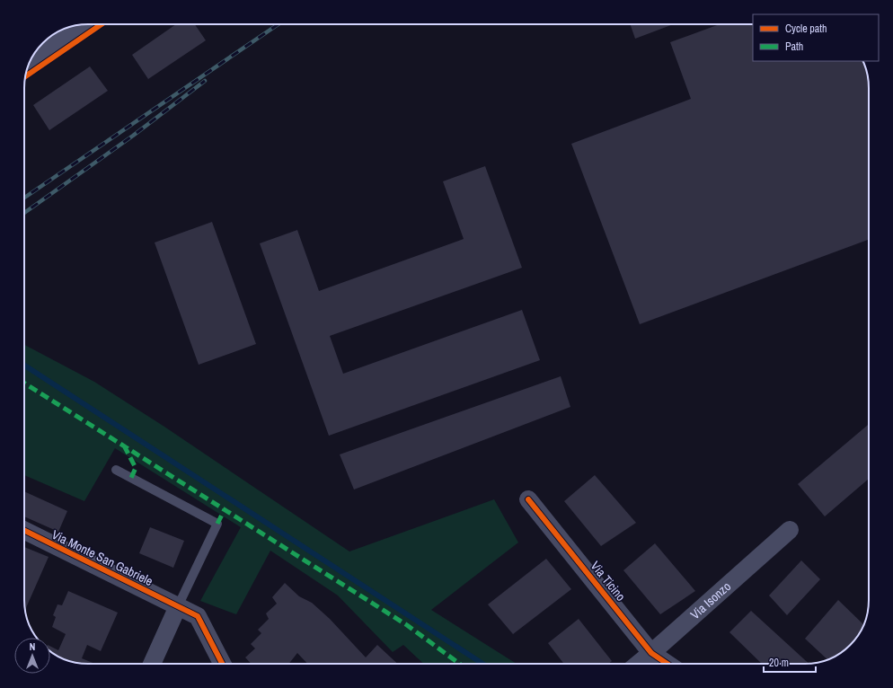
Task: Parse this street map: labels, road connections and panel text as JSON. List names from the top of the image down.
{
  "streets": {
    "street": ["Via Monte San Gabriele", "Via Ticino", "Via Isonzo"]
  },
  "crossings": [
    ["Via Ticino", "Via Isonzo"]
  ],
  "legend": ["Cycle path", "Path"],
  "scale_bar": "20 m",
  "north": "top"
}
